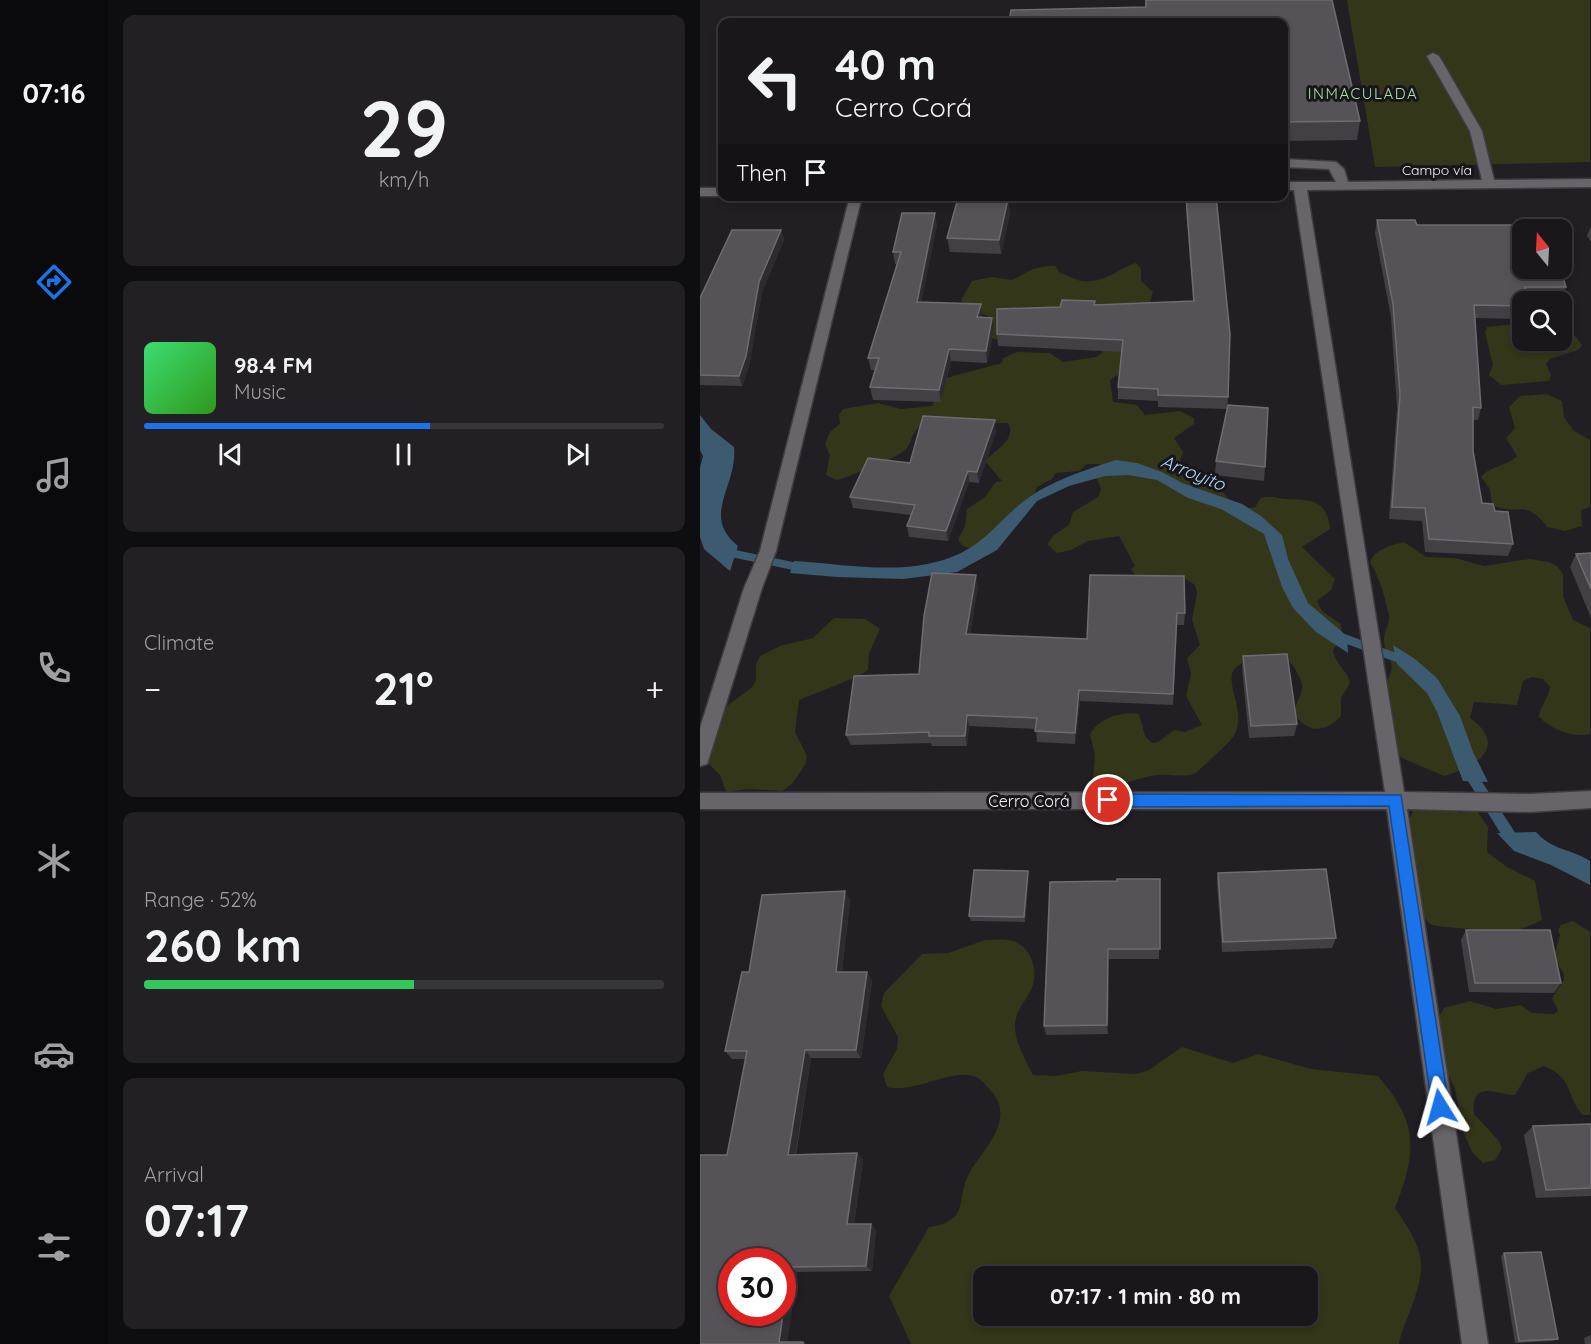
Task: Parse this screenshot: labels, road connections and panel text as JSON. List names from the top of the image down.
{
  "streets": {
    "street": ["Campo vía", "Cerro Corá"]
  },
  "districts": ["INMACULADA"],
  "water": ["Arroyito"],
  "north": "top",
  "page": {
    "tabs": "07:16",
    "tile": [
      ["29", "km/h"],
      "Climate",
      ["Range · 52%", "260 km"],
      ["Arrival", "07:17"]
    ],
    "turn": ["40 m", "Cerro Corá"],
    "then": "Then",
    "song": ["98.4 FM", "Music"],
    "heat": ["−", "21°", "+"],
    "limit": "30",
    "trip": "07:17 · 1 min · 80 m"
  }
}
